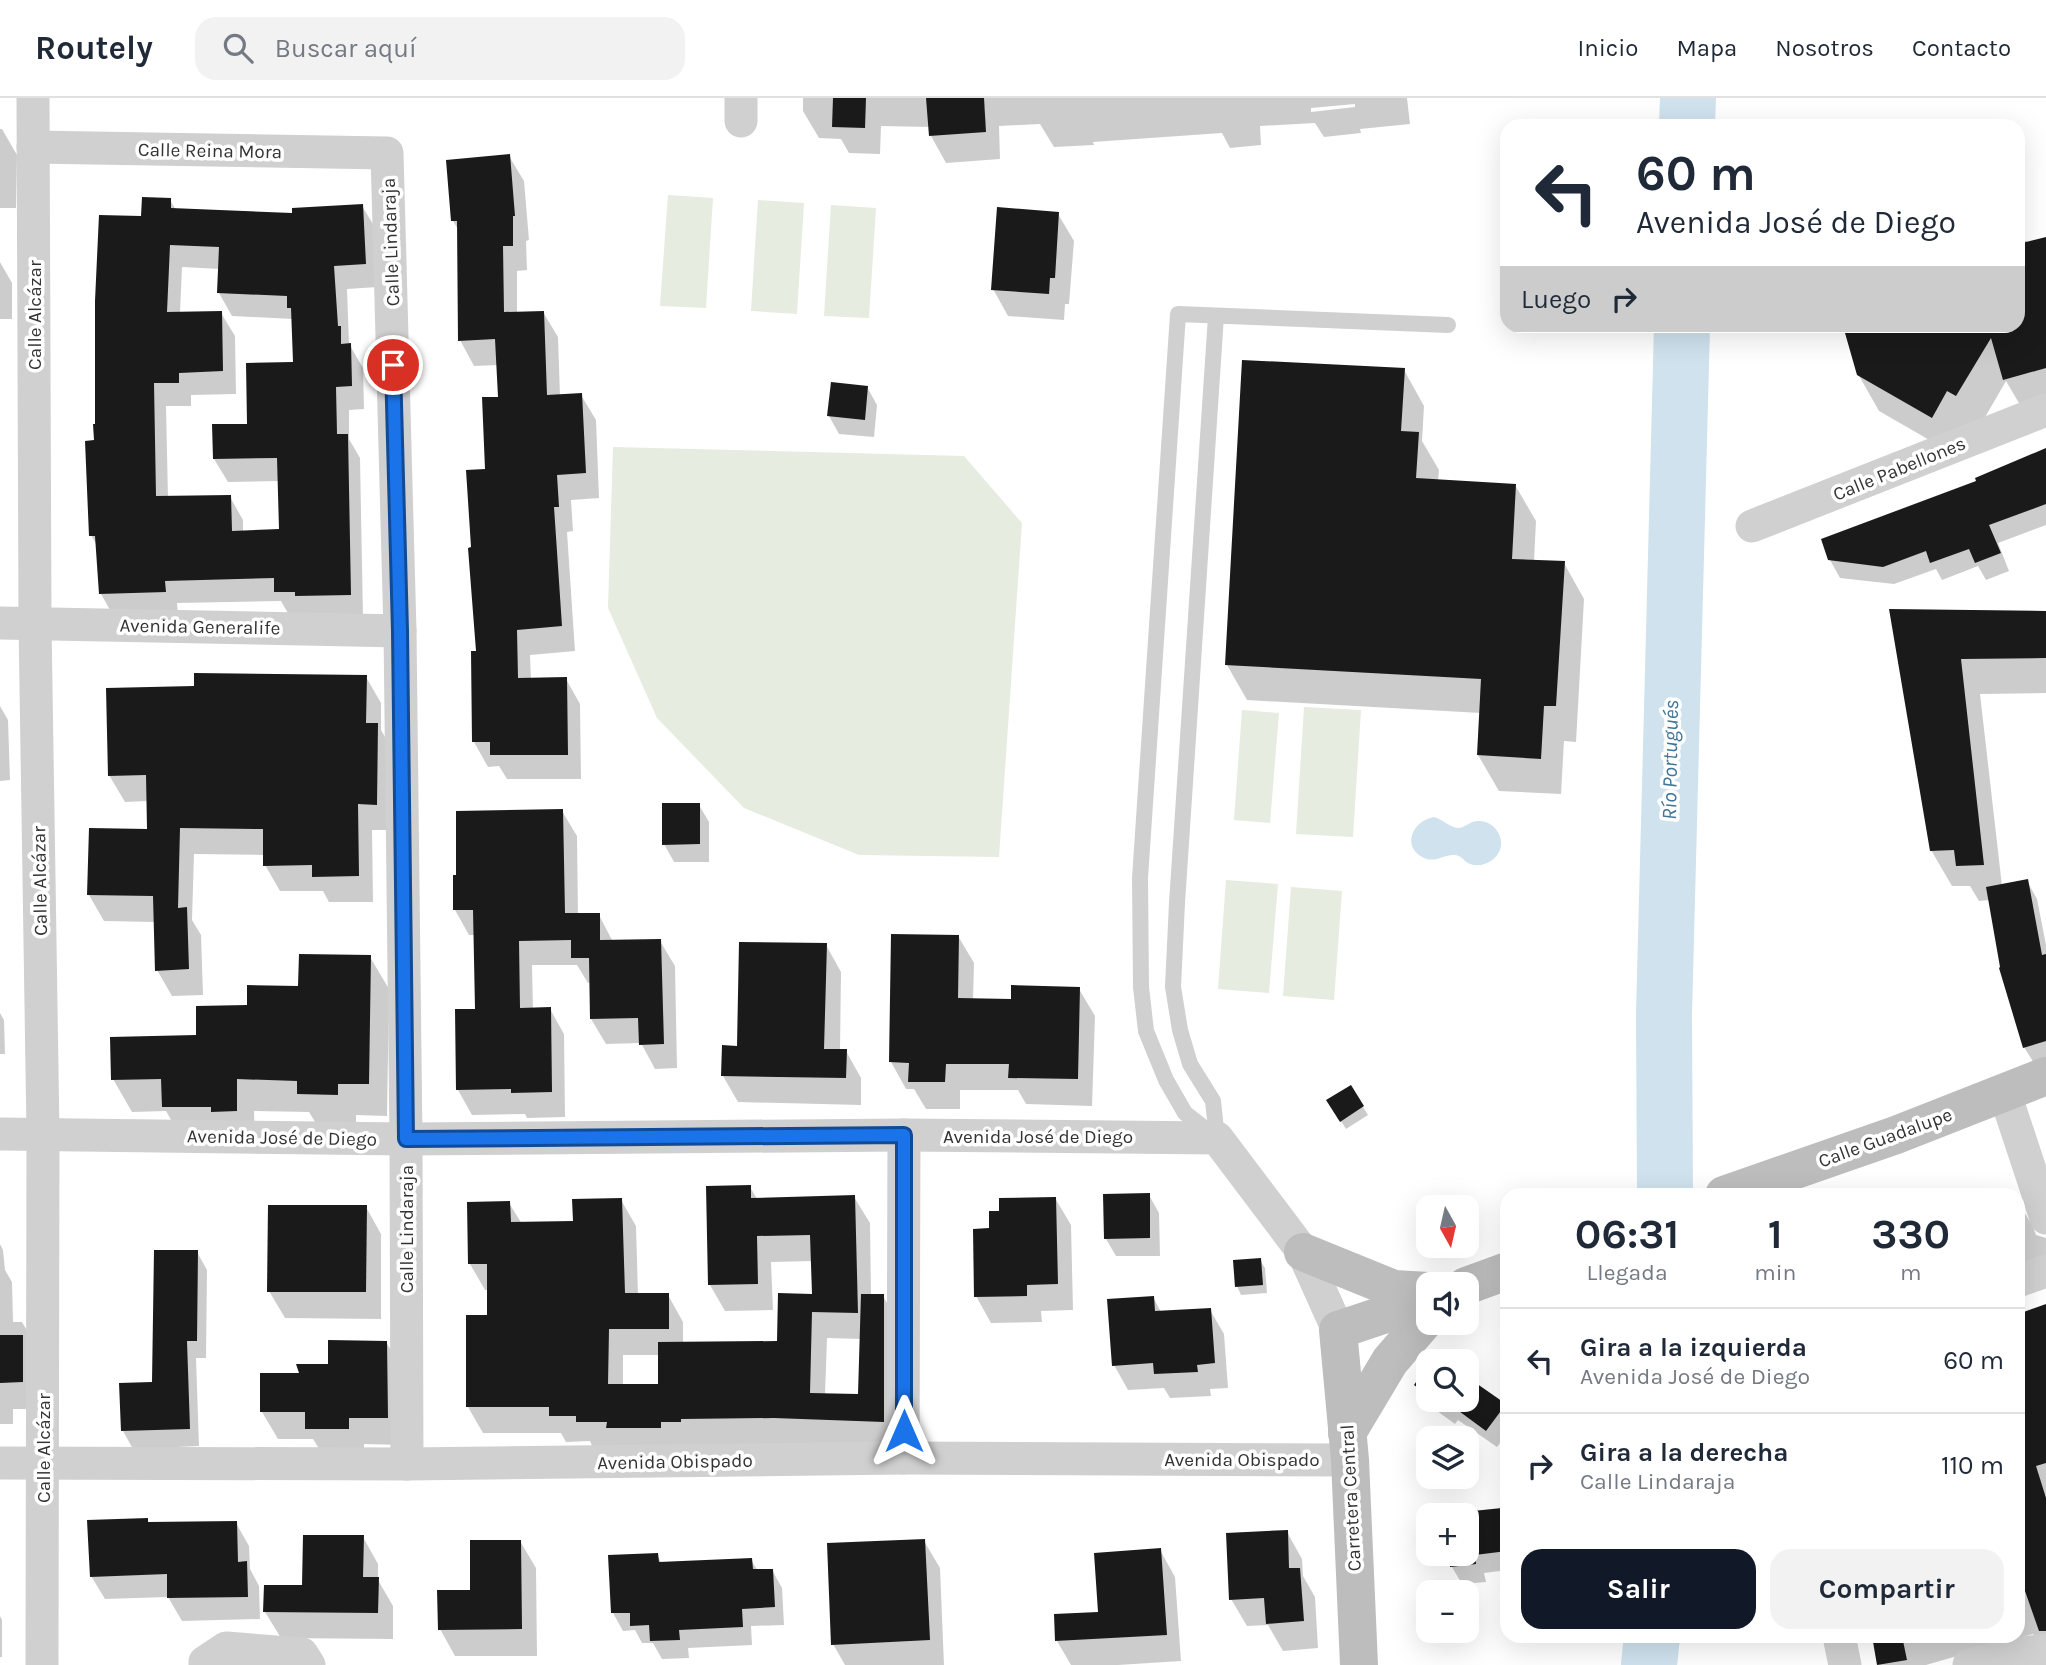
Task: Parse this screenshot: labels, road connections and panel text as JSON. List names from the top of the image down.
{
  "streets": {
    "street": [
      "Calle Reina Mora",
      "Calle Lindaraja",
      "Calle Alcázar",
      "Calle Pabellones",
      "Avenida Generalife",
      "Avenida José de Diego",
      "Calle Guadalupe",
      "Avenida Obispado",
      "Carretera Central"
    ]
  },
  "crossings": [
    ["Calle Reina Mora", "Calle Lindaraja"],
    ["Calle Reina Mora", "Calle Alcázar"],
    ["Calle Lindaraja", "Avenida Generalife"],
    ["Calle Lindaraja", "Avenida José de Diego"],
    ["Calle Lindaraja", "Avenida Obispado"],
    ["Calle Alcázar", "Avenida Generalife"],
    ["Calle Alcázar", "Avenida José de Diego"],
    ["Calle Alcázar", "Avenida Obispado"],
    ["Avenida Obispado", "Carretera Central"]
  ],
  "water": ["Río Portugués"],
  "north": "bottom",
  "page": {
    "header": "Routely",
    "search": "Buscar aquí",
    "nav": [
      "Inicio",
      "Mapa",
      "Nosotros",
      "Contacto"
    ],
    "turn": ["60 m", "Avenida José de Diego"],
    "then": "Luego",
    "eta": [
      "06:31",
      "Llegada",
      "1",
      "min",
      "330",
      "m"
    ],
    "map_buttons": ["+", "−"],
    "list": [
      {
        "name": "Gira a la izquierda",
        "note": "Avenida José de Diego",
        "value": "60 m"
      },
      {
        "name": "Gira a la derecha",
        "note": "Calle Lindaraja",
        "value": "110 m"
      }
    ],
    "buttons": ["Salir", "Compartir"]
  }
}
